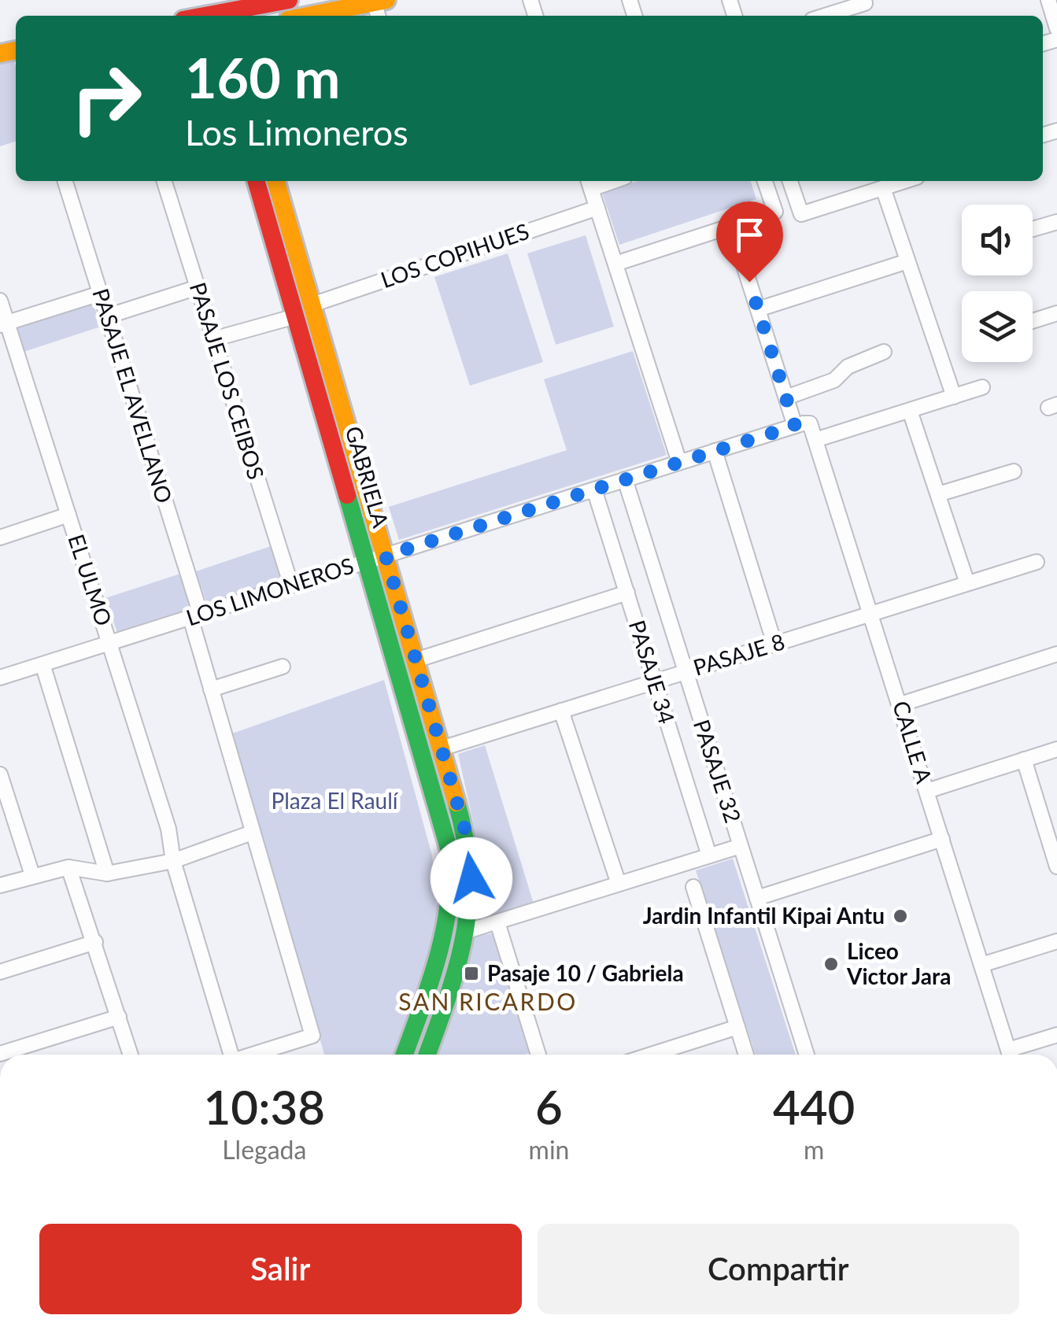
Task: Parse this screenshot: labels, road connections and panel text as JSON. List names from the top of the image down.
{
  "streets": {
    "street": [
      "LOS COPIHUES",
      "PASAJE LOS CEIBOS",
      "PASAJE EL AVELLANO",
      "GABRIELA",
      "EL ULMO",
      "LOS LIMONEROS",
      "PASAJE 8",
      "PASAJE 34",
      "CALLE A",
      "PASAJE 32"
    ]
  },
  "crossings": [
    ["LOS COPIHUES", "GABRIELA"],
    ["PASAJE LOS CEIBOS", "LOS LIMONEROS"],
    ["PASAJE EL AVELLANO", "LOS LIMONEROS"],
    ["GABRIELA", "LOS LIMONEROS"],
    ["GABRIELA", "PASAJE 8"],
    ["EL ULMO", "LOS LIMONEROS"],
    ["LOS LIMONEROS", "PASAJE 34"],
    ["LOS LIMONEROS", "CALLE A"],
    ["LOS LIMONEROS", "PASAJE 32"],
    ["PASAJE 8", "PASAJE 34"],
    ["PASAJE 8", "CALLE A"],
    ["PASAJE 8", "PASAJE 32"]
  ],
  "districts": ["SAN RICARDO"],
  "parks": ["Plaza El Raulí"],
  "places": {
    "other": ["Jardin Infantil Kipai Antu", "Liceo Victor Jara"],
    "transit": ["Pasaje 10 / Gabriela"]
  },
  "page": {
    "turn": ["160 m", "Los Limoneros"],
    "eta": [
      "10:38",
      "Llegada",
      "6",
      "min",
      "440",
      "m"
    ],
    "buttons": ["Salir", "Compartir"]
  }
}
